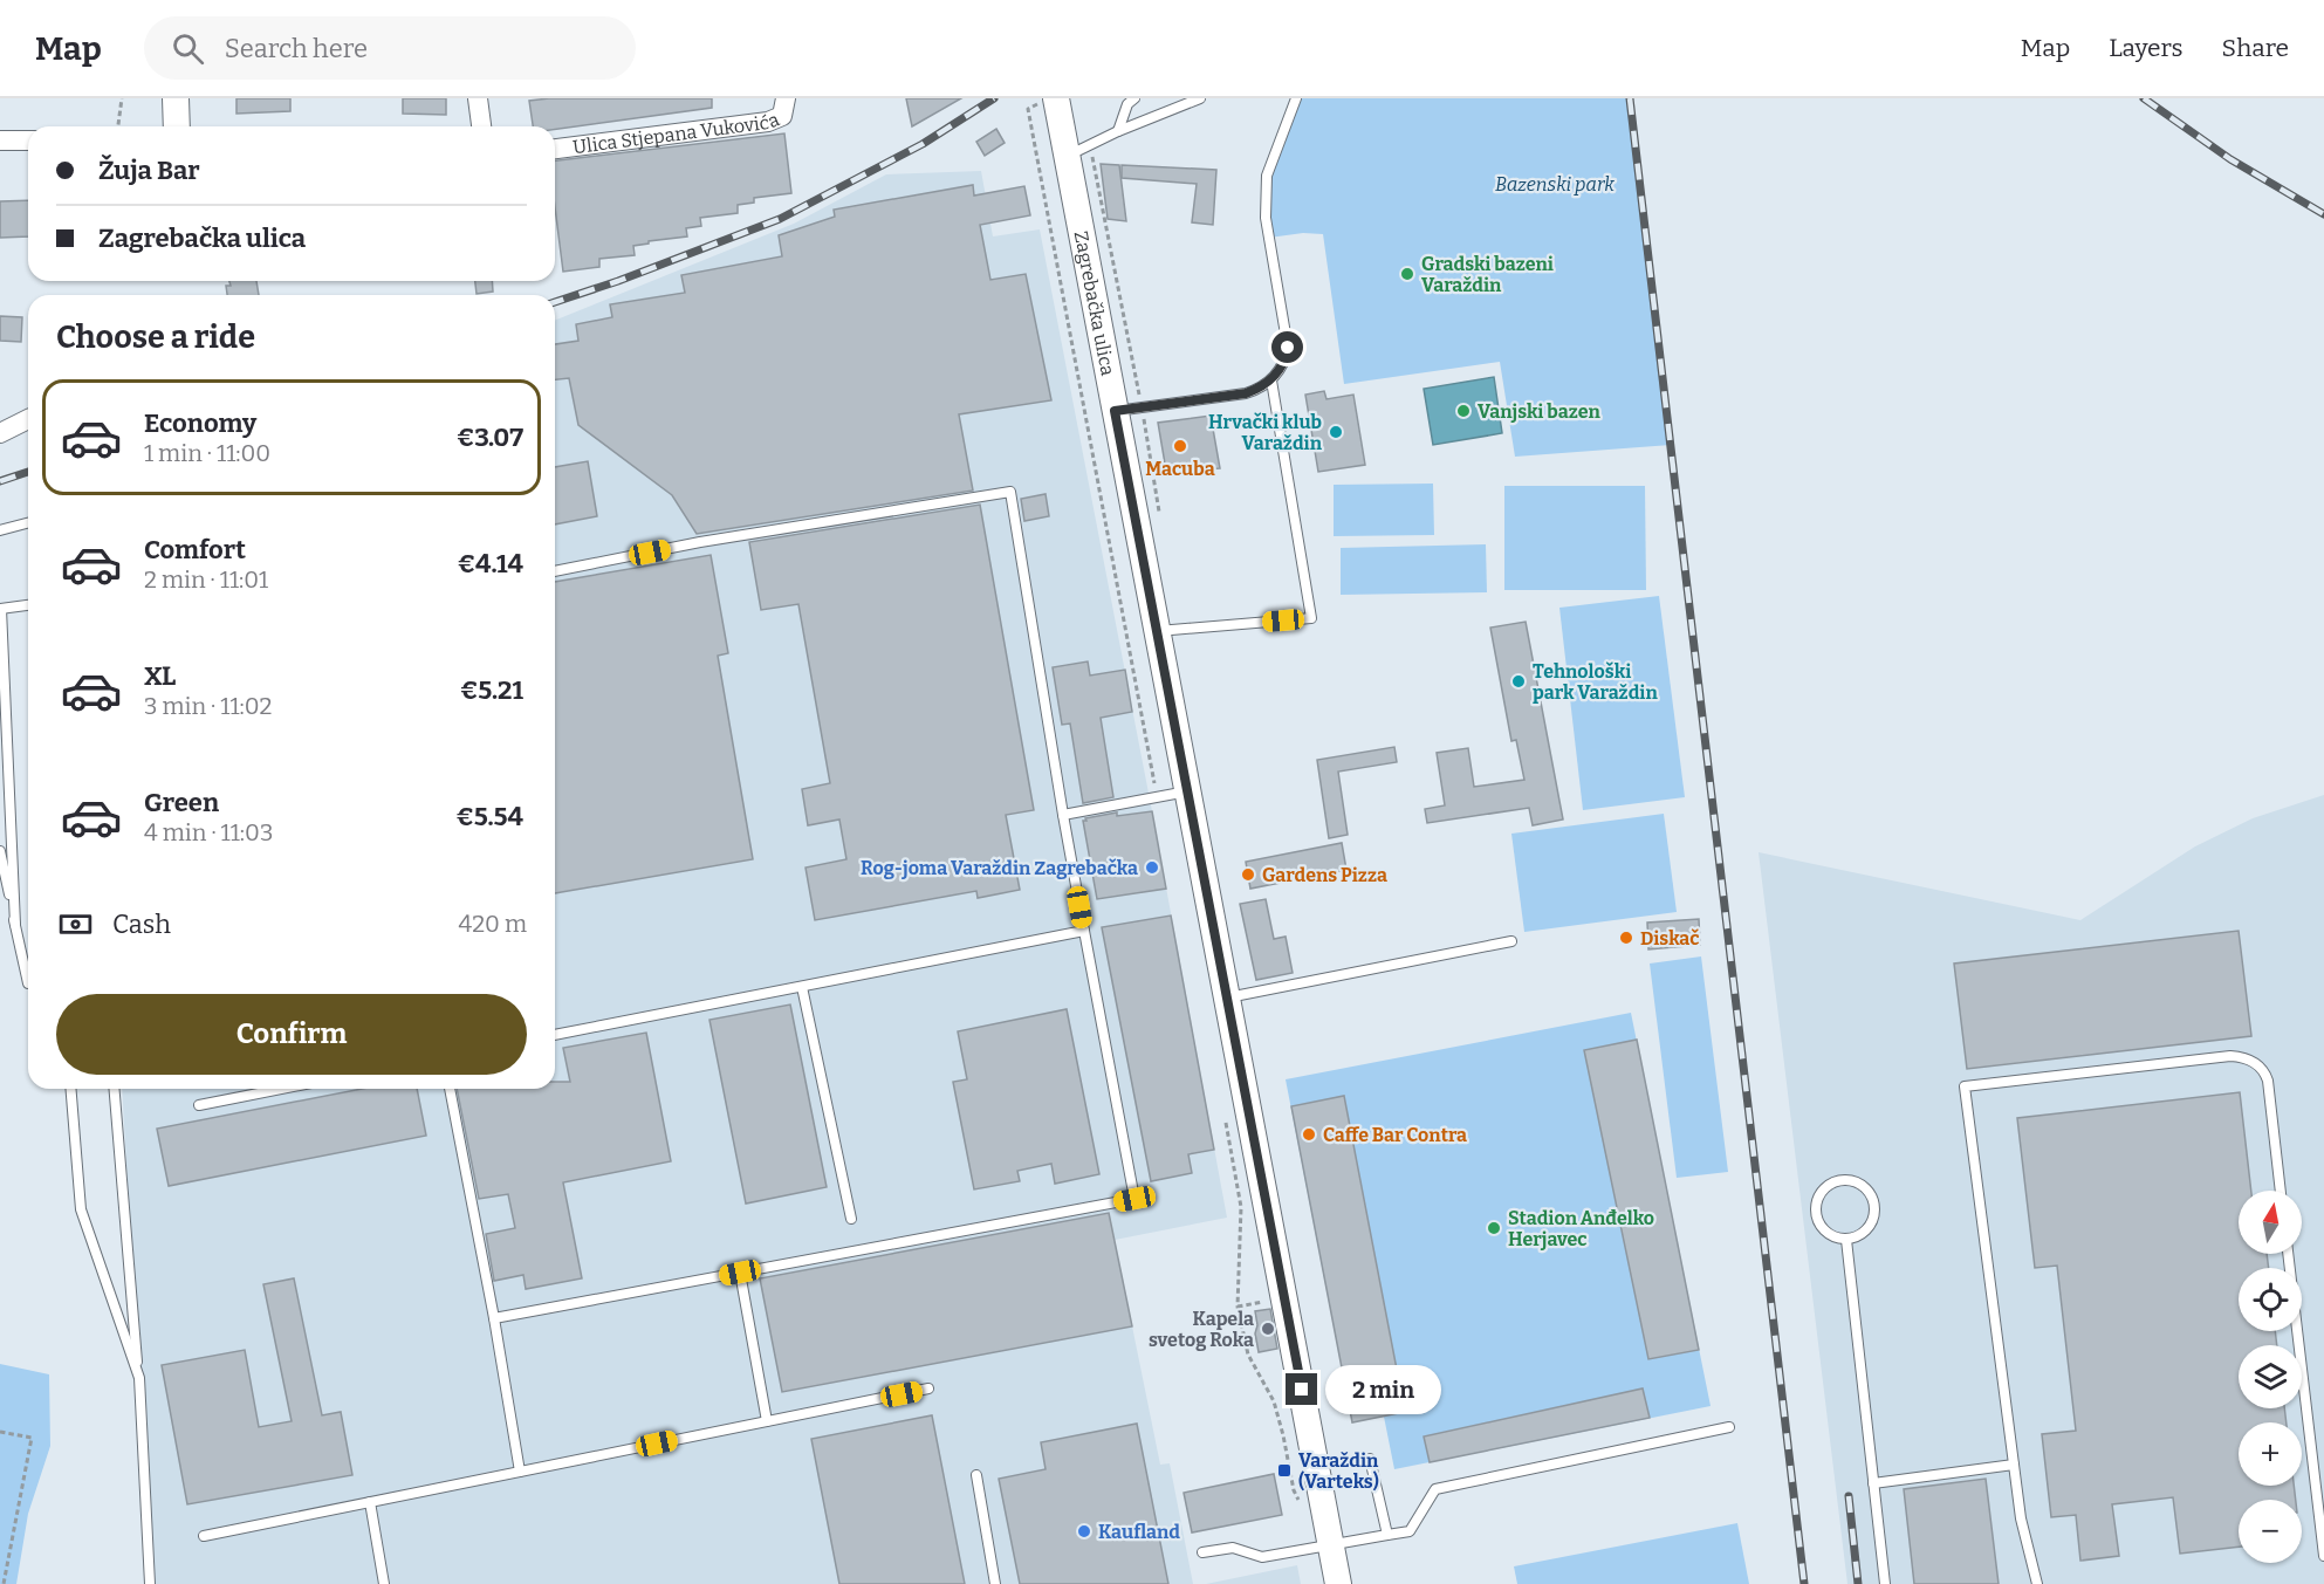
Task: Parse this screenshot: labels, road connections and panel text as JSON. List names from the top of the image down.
{
  "streets": {
    "main road": ["Zagrebačka ulica"],
    "street": ["Ulica Stjepana Vukovića"]
  },
  "parks": ["Bazenski park"],
  "places": {
    "other": [
      "Gradski bazeni Varaždin",
      "Vanjski bazen",
      "Hrvački klub Varaždin",
      "Macuba",
      "Tehnološki park Varaždin",
      "Rog-joma Varaždin Zagrebačka",
      "Gardens Pizza",
      "Diskač",
      "Caffe Bar Contra",
      "Stadion Anđelko Herjavec",
      "Kapela svetog Roka",
      "Kaufland"
    ],
    "transit": ["Varaždin (Varteks)"]
  },
  "north": "top",
  "page": {
    "header": "Map",
    "search": "Search here",
    "nav": ["Map", "Layers", "Share"],
    "banner": ["Žuja Bar", "Zagrebačka ulica"],
    "heading": "Choose a ride",
    "list": [
      {
        "name": "Economy",
        "note": "1 min · 11:00",
        "value": "€3.07"
      },
      {
        "name": "Comfort",
        "note": "2 min · 11:01",
        "value": "€4.14"
      },
      {
        "name": "XL",
        "note": "3 min · 11:02",
        "value": "€5.21"
      },
      {
        "name": "Green",
        "note": "4 min · 11:03",
        "value": "€5.54"
      }
    ],
    "pay": ["Cash", "420 m"],
    "buttons": "Confirm",
    "map_buttons": ["+", "−"],
    "bubble": "2 min"
  }
}
